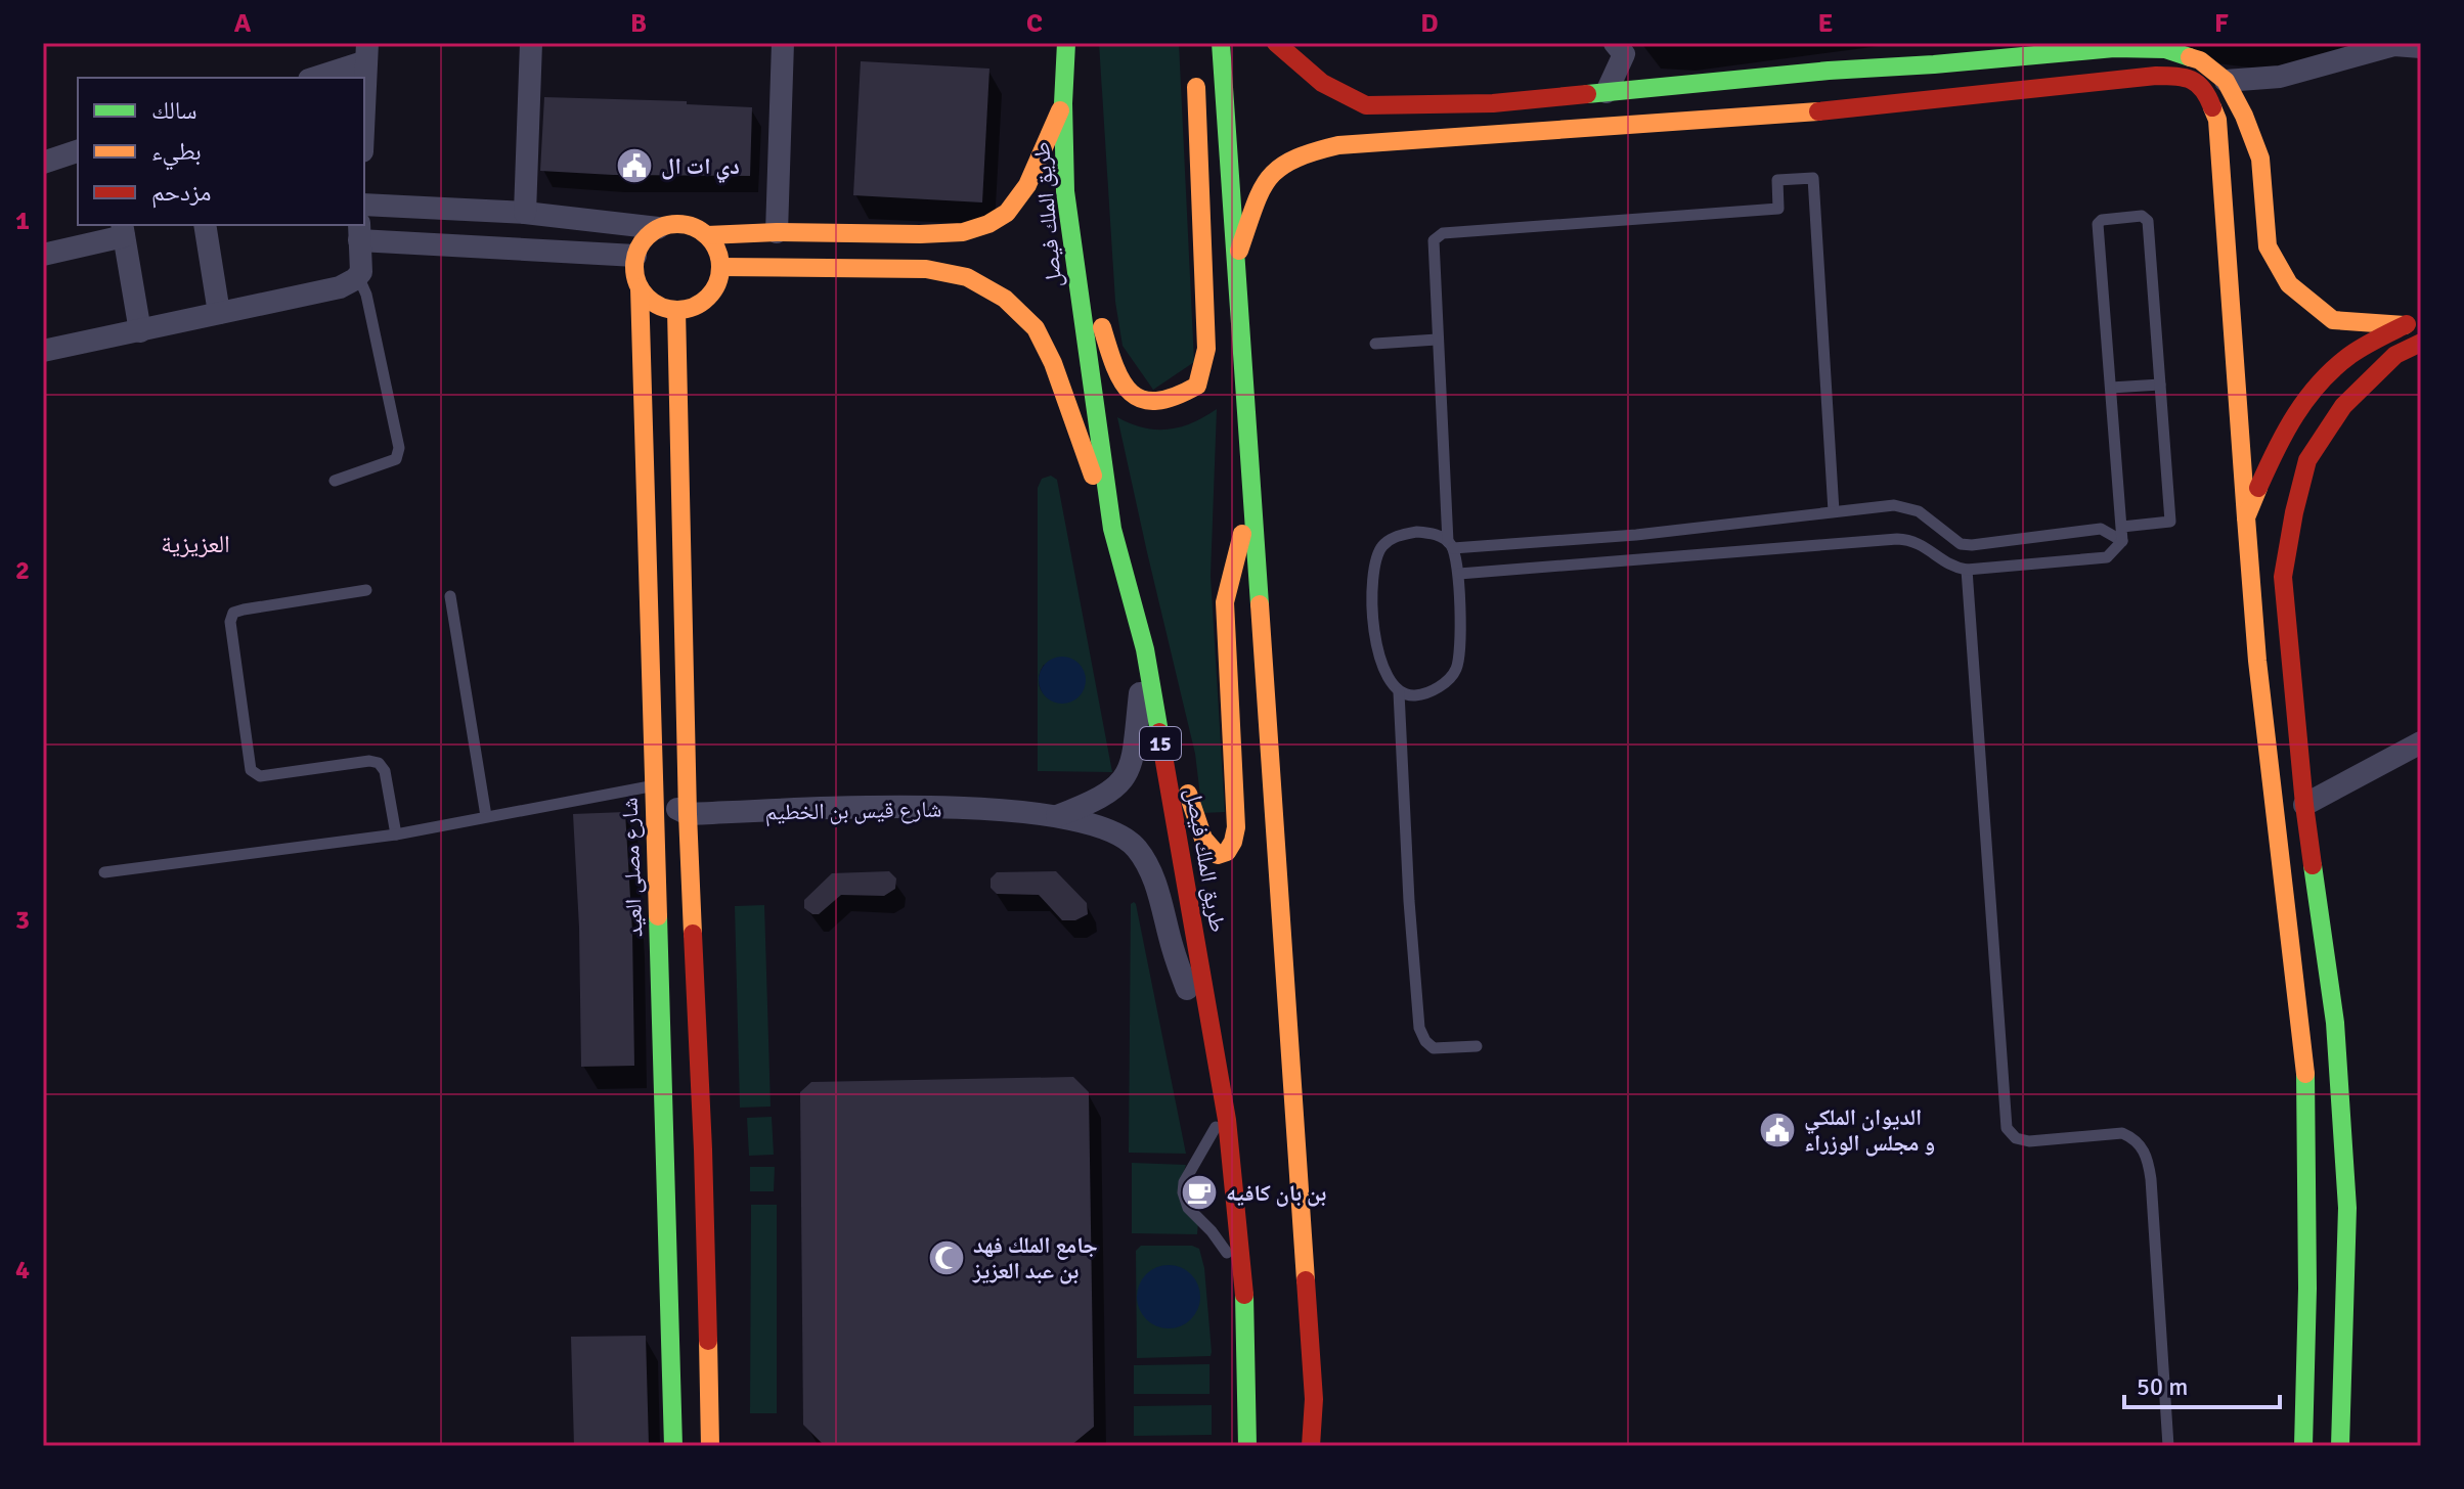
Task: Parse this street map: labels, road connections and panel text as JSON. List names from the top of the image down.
{
  "streets": {
    "main road": ["طريق الملك فيصل", "15", "شارع مصلى العيد"],
    "street": ["شارع قيس بن الخطيم"]
  },
  "crossings": [
    ["طريق الملك فيصل", "شارع قيس بن الخطيم"],
    ["شارع قيس بن الخطيم", "شارع مصلى العيد"]
  ],
  "districts": ["العزيزية"],
  "places": {
    "public building": ["دي ات ال", "الديوان الملكي و مجلس الوزراء"],
    "cafe": ["بن بان كافيه"],
    "mosque": ["جامع الملك فهد بن عبد العزيز"]
  },
  "legend": ["سالك", "بطيء", "مزدحم"],
  "scale_bar": "50 m",
  "grid": {
    "columns": [
      "A",
      "B",
      "C",
      "D",
      "E",
      "F"
    ],
    "rows": [
      "1",
      "2",
      "3",
      "4"
    ]
  }
}
